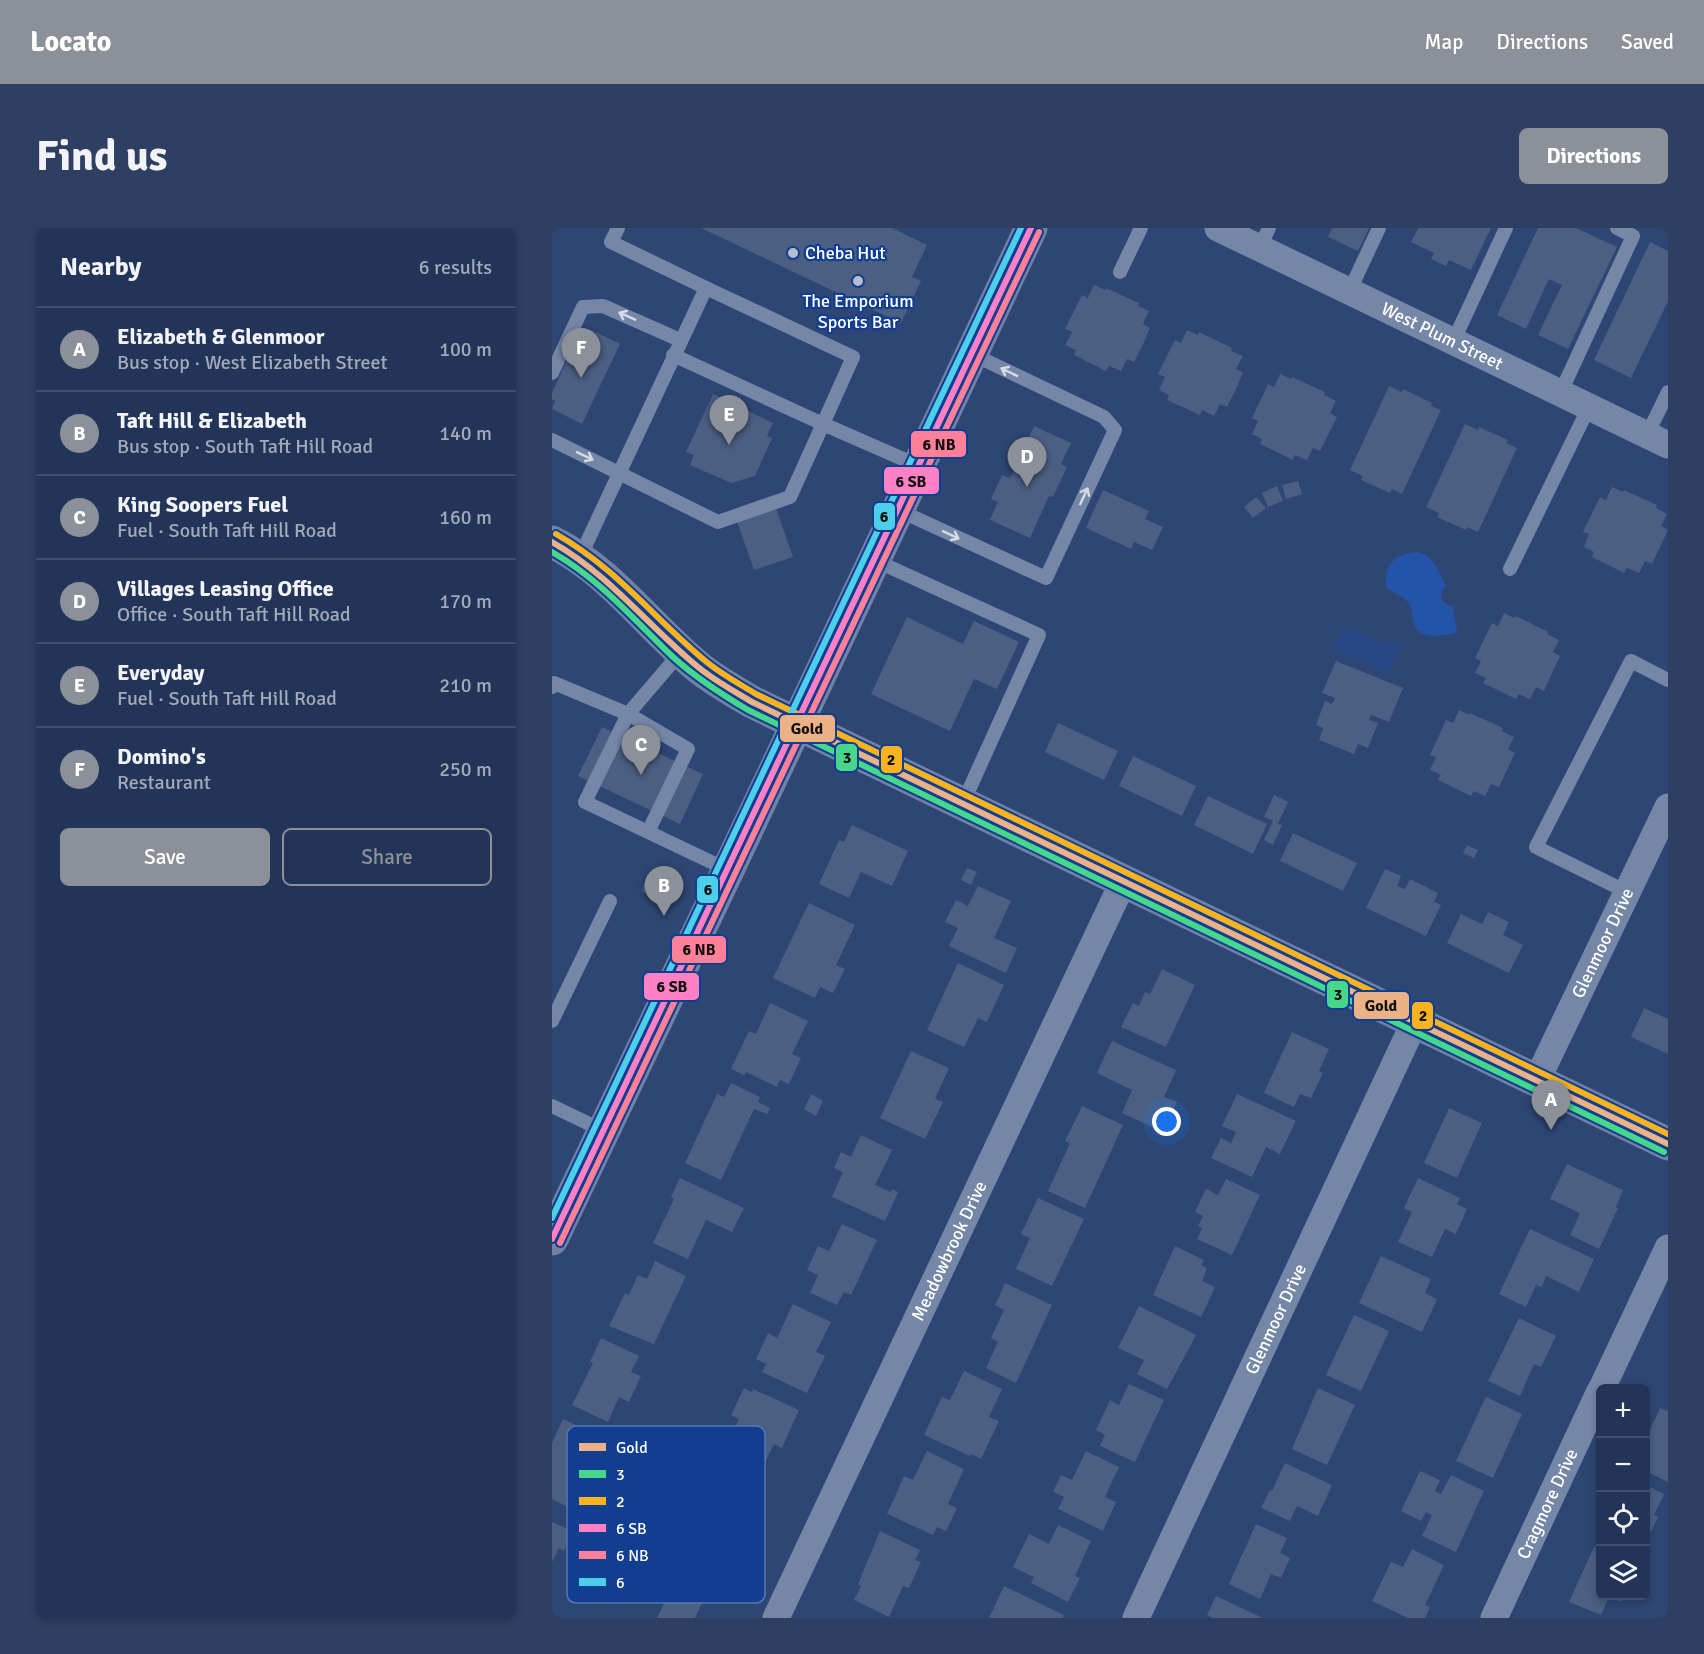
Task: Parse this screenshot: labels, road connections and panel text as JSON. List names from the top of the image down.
{
  "streets": {
    "street": [
      "West Plum Street",
      "Glenmoor Drive",
      "Meadowbrook Drive",
      "Cragmore Drive"
    ]
  },
  "places": ["Cheba Hut", "The Emporium Sports Bar"],
  "lines": [
    "transit line 6",
    "transit line 2",
    "transit line Gold",
    "transit line 3"
  ],
  "legend": [
    "Gold",
    "3",
    "2",
    "6 SB",
    "6 NB",
    "6"
  ],
  "page": {
    "header": "Locato",
    "nav": ["Map", "Directions", "Saved"],
    "buttons": [
      "Directions",
      ["Save", "Share"]
    ],
    "title": "Find us",
    "heading": ["Nearby", "6 results"],
    "list": [
      {
        "mark": "A",
        "name": "Elizabeth & Glenmoor",
        "note": "Bus stop · West Elizabeth Street",
        "value": "100 m"
      },
      {
        "mark": "B",
        "name": "Taft Hill & Elizabeth",
        "note": "Bus stop · South Taft Hill Road",
        "value": "140 m"
      },
      {
        "mark": "C",
        "name": "King Soopers Fuel",
        "note": "Fuel · South Taft Hill Road",
        "value": "160 m"
      },
      {
        "mark": "D",
        "name": "Villages Leasing Office",
        "note": "Office · South Taft Hill Road",
        "value": "170 m"
      },
      {
        "mark": "E",
        "name": "Everyday",
        "note": "Fuel · South Taft Hill Road",
        "value": "210 m"
      },
      {
        "mark": "F",
        "name": "Domino's",
        "note": "Restaurant",
        "value": "250 m"
      }
    ],
    "pins": [
      "F",
      "E",
      "D",
      "C",
      "B",
      "A"
    ],
    "map_buttons": ["+", "−"]
  }
}
